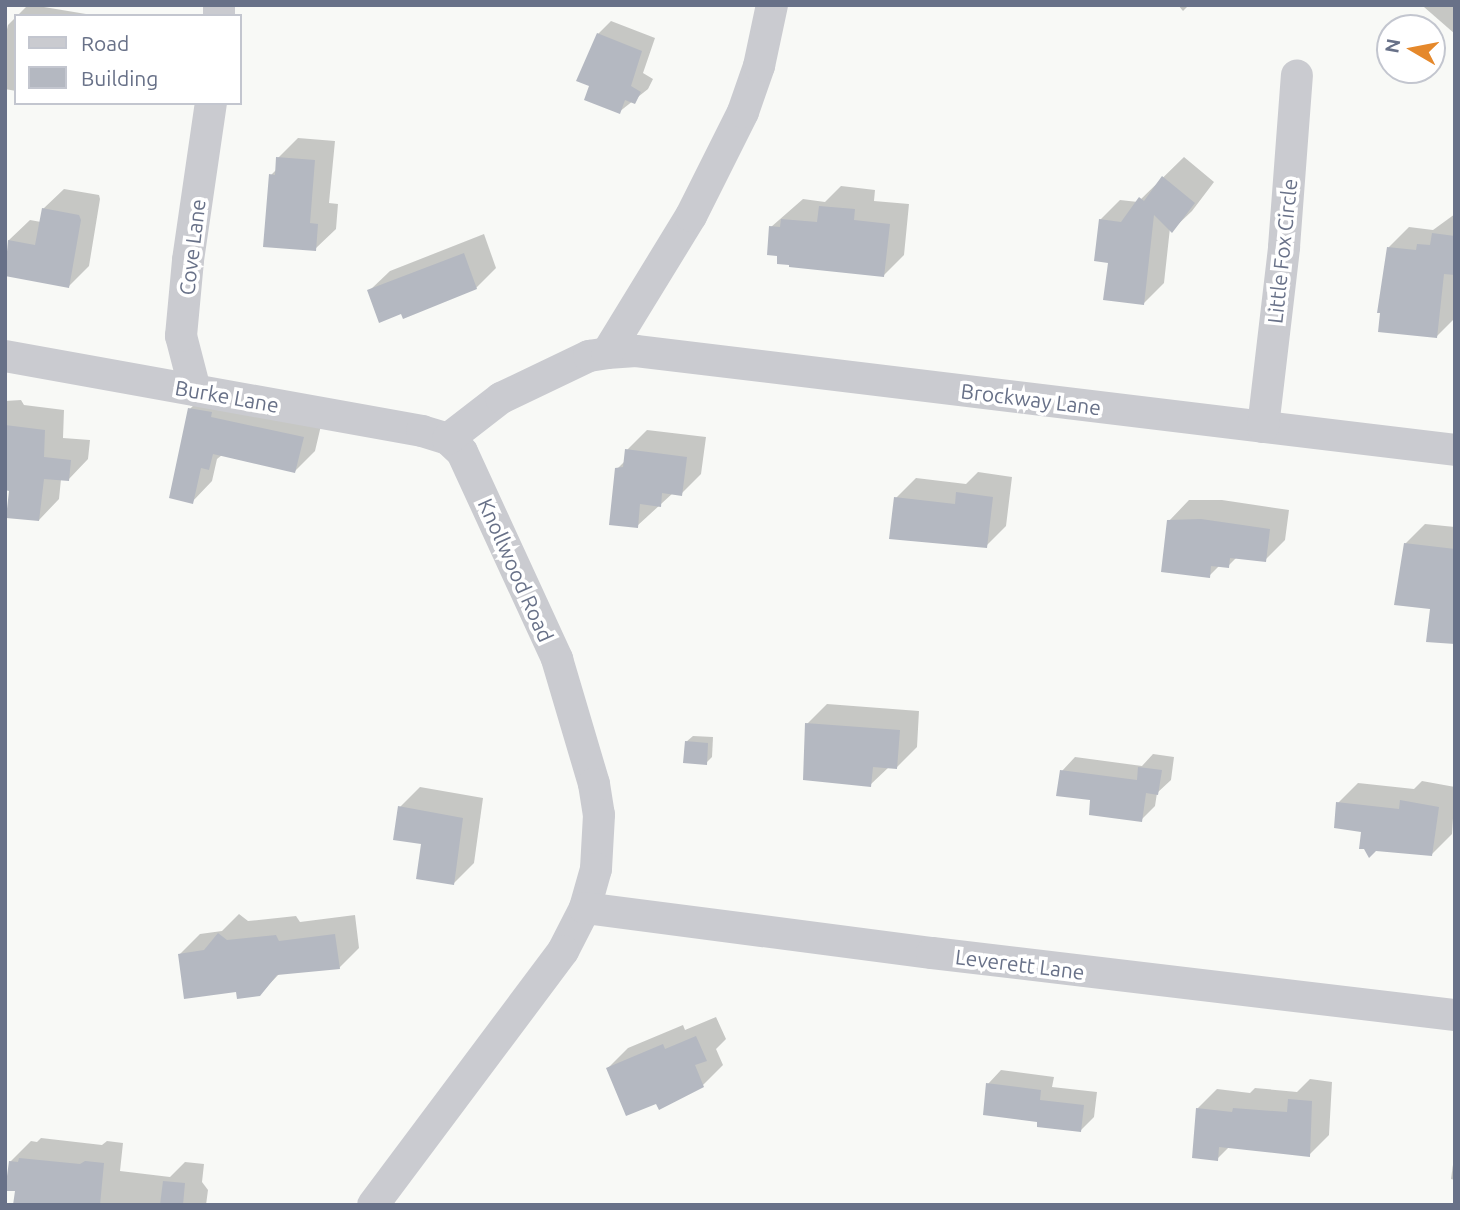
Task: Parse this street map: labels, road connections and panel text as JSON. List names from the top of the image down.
{
  "streets": {
    "street": [
      "Cove Lane",
      "Little Fox Circle",
      "Burke Lane",
      "Brockway Lane",
      "Knollwood Road",
      "Leverett Lane"
    ]
  },
  "crossings": [
    ["Cove Lane", "Burke Lane"],
    ["Little Fox Circle", "Brockway Lane"],
    ["Burke Lane", "Knollwood Road"],
    ["Knollwood Road", "Leverett Lane"]
  ],
  "legend": ["Road", "Building"],
  "north": "left"
}
